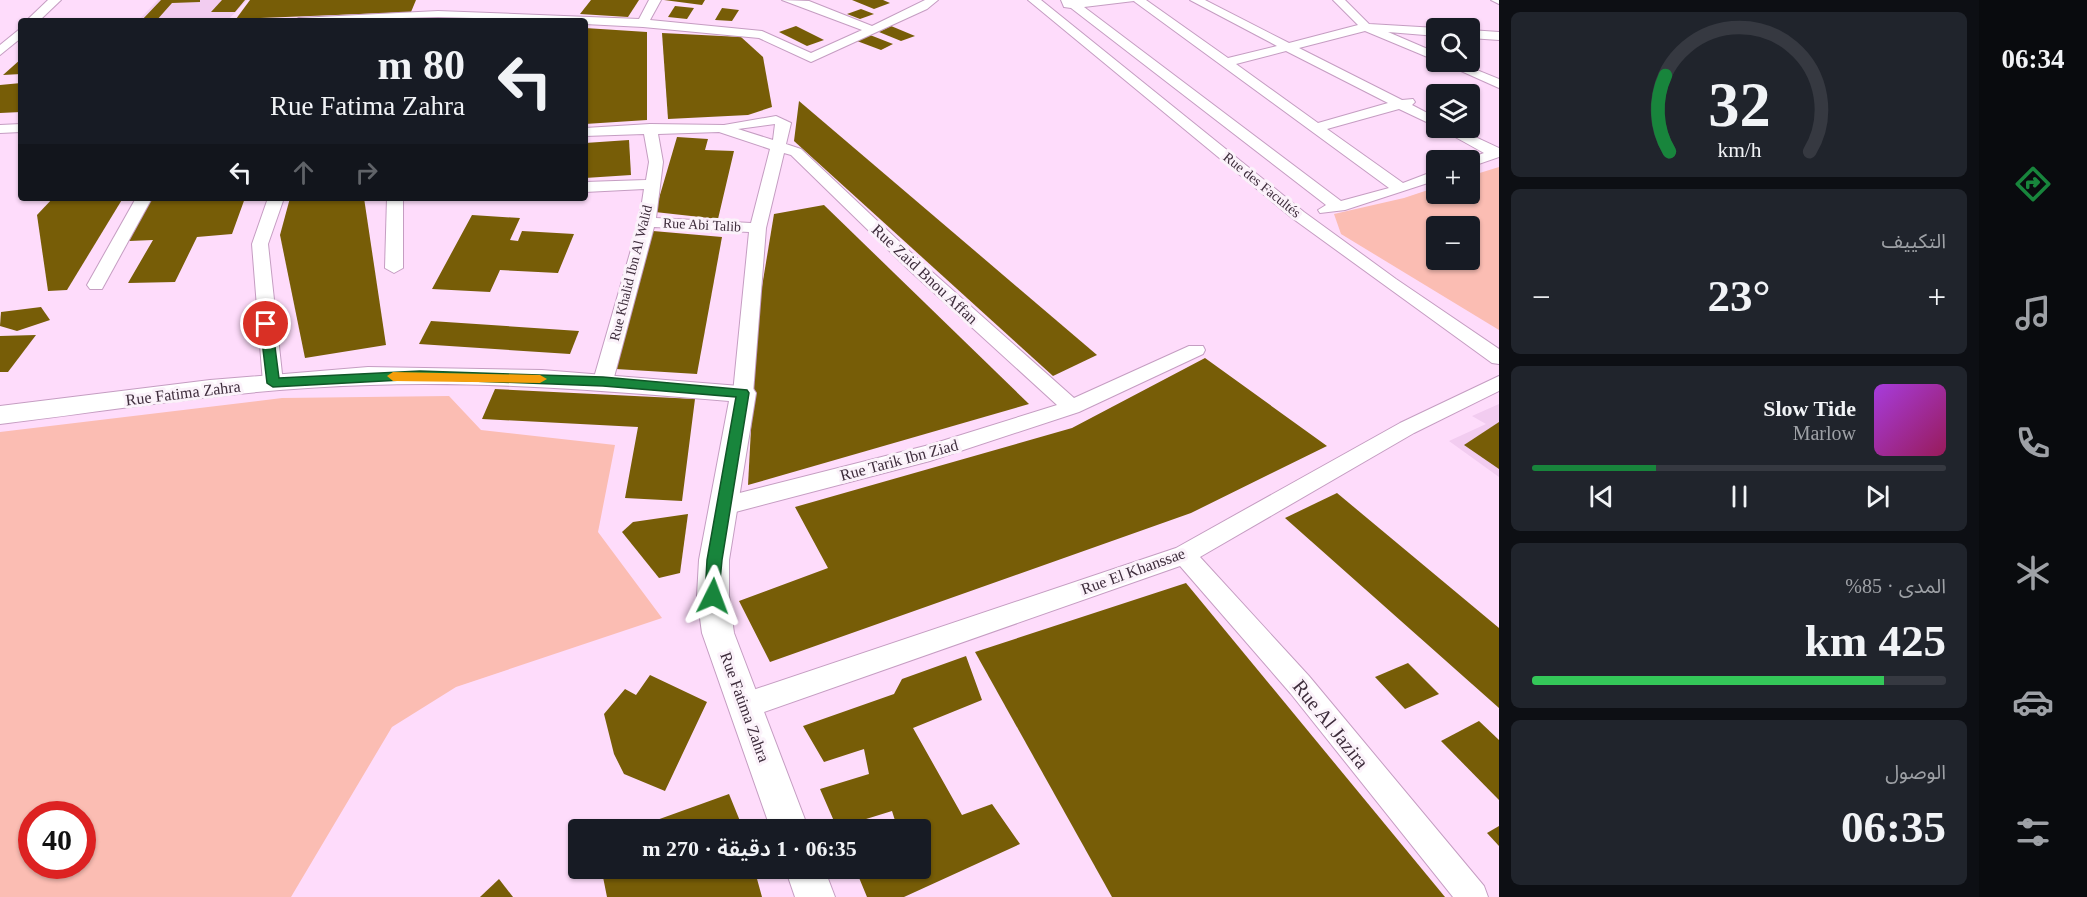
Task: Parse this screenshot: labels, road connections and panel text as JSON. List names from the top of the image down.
{
  "streets": {
    "street": [
      "Rue des Facultés",
      "Rue Abi Talib",
      "Rue Khalid Ibn Al Walid",
      "Rue Zaid Bnou Affan",
      "Rue Fatima Zahra",
      "Rue Tarik Ibn Ziad",
      "Rue El Khanssae",
      "Rue Al Jazira"
    ]
  },
  "crossings": [
    ["Rue Abi Talib", "Rue Khalid Ibn Al Walid"],
    ["Rue Khalid Ibn Al Walid", "Rue Fatima Zahra"],
    ["Rue Zaid Bnou Affan", "Rue Tarik Ibn Ziad"],
    ["Rue Fatima Zahra", "Rue Tarik Ibn Ziad"],
    ["Rue Fatima Zahra", "Rue El Khanssae"],
    ["Rue El Khanssae", "Rue Al Jazira"]
  ],
  "page": {
    "tabs": "06:34",
    "map_buttons": ["+", "−"],
    "turn": ["80 m", "Rue Fatima Zahra"],
    "tile": [
      "التكييف",
      ["المدى · 85%", "425 km"],
      ["الوصول", "06:35"]
    ],
    "heat": ["−", "23°", "+"],
    "song": ["Slow Tide", "Marlow"],
    "limit": "40",
    "trip": "06:35 · 1 دقيقة · 270 m",
    "gauge": ["32", "km/h"]
  }
}
